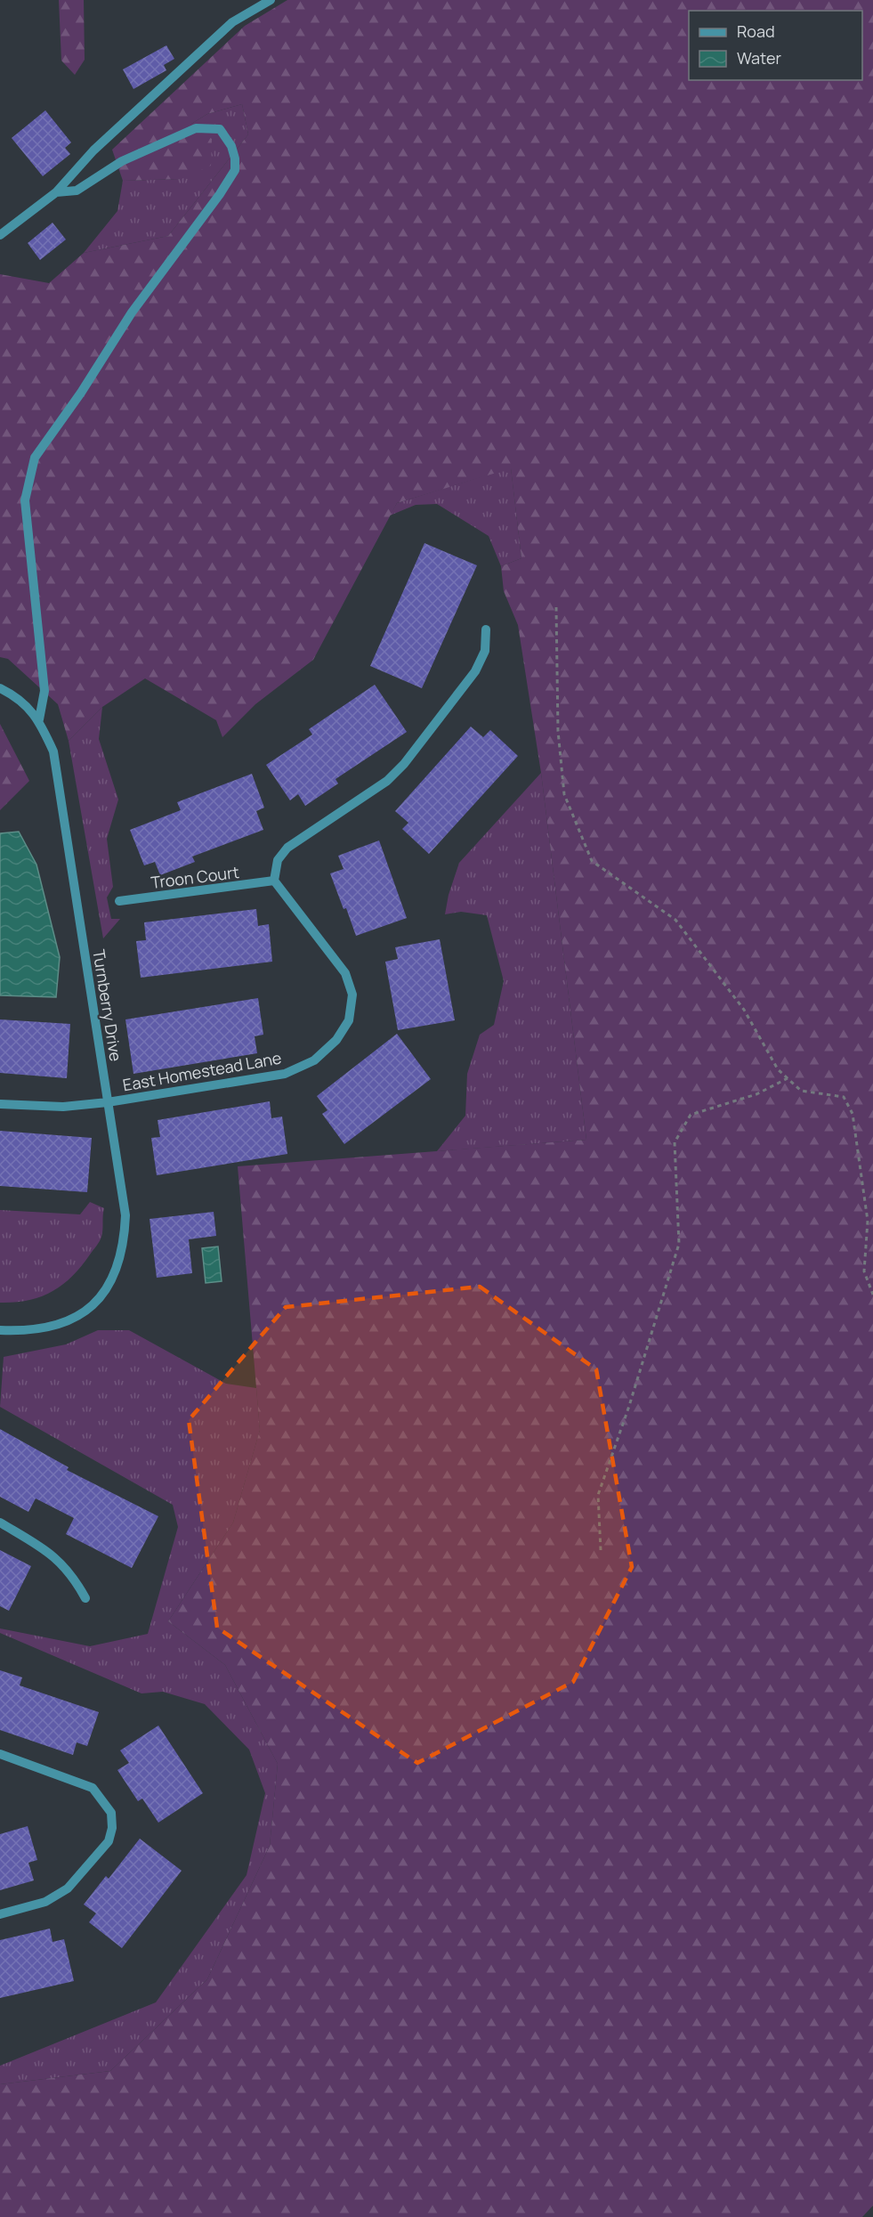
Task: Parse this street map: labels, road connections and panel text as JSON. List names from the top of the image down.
{
  "streets": {
    "street": ["Troon Court", "Turnberry Drive", "East Homestead Lane"]
  },
  "crossings": [
    ["Troon Court", "East Homestead Lane"],
    ["Turnberry Drive", "East Homestead Lane"]
  ],
  "legend": ["Road", "Water"]
}
